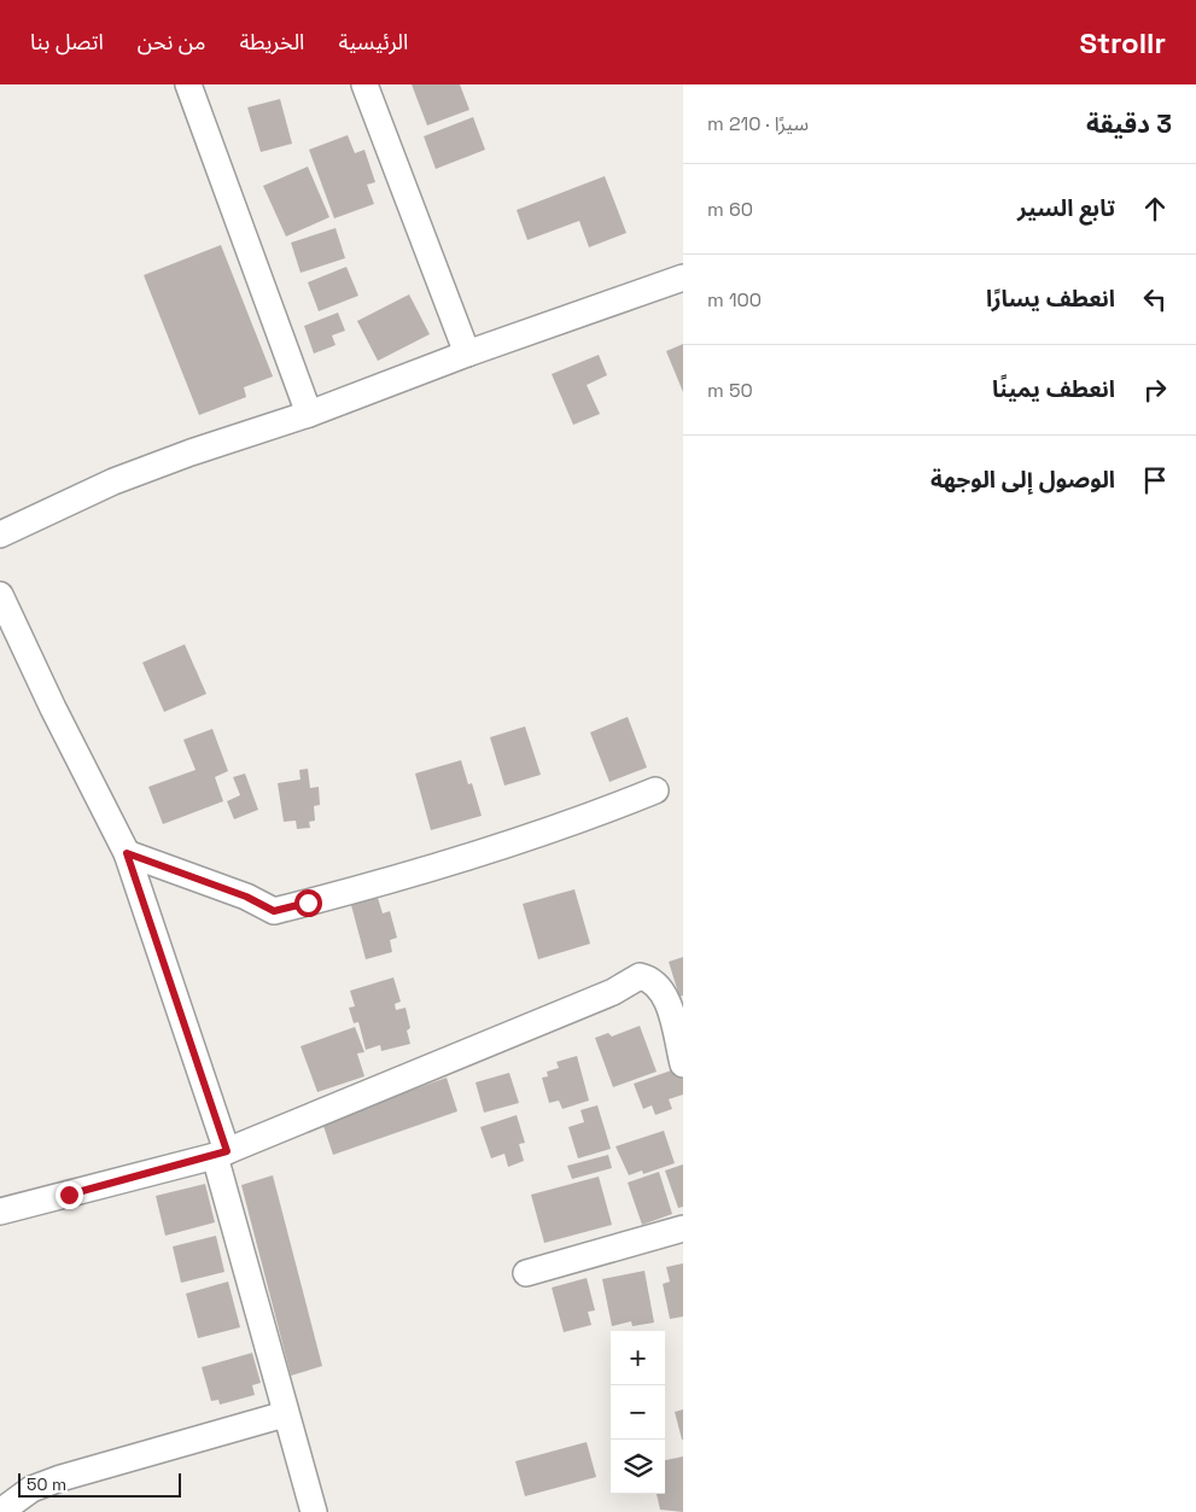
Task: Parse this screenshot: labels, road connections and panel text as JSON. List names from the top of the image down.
{
  "scale_bar": "50 m",
  "page": {
    "header": "Strollr",
    "nav": [
      "الرئيسية",
      "الخريطة",
      "من نحن",
      "اتصل بنا"
    ],
    "heading": ["3 دقيقة", "سيرًا · 210 m"],
    "list": [
      ["تابع السير", "60 m"],
      ["انعطف يسارًا", "100 m"],
      ["انعطف يمينًا", "50 m"],
      "الوصول إلى الوجهة"
    ],
    "map_buttons": ["+", "−"],
    "scale": "50 m"
  }
}
